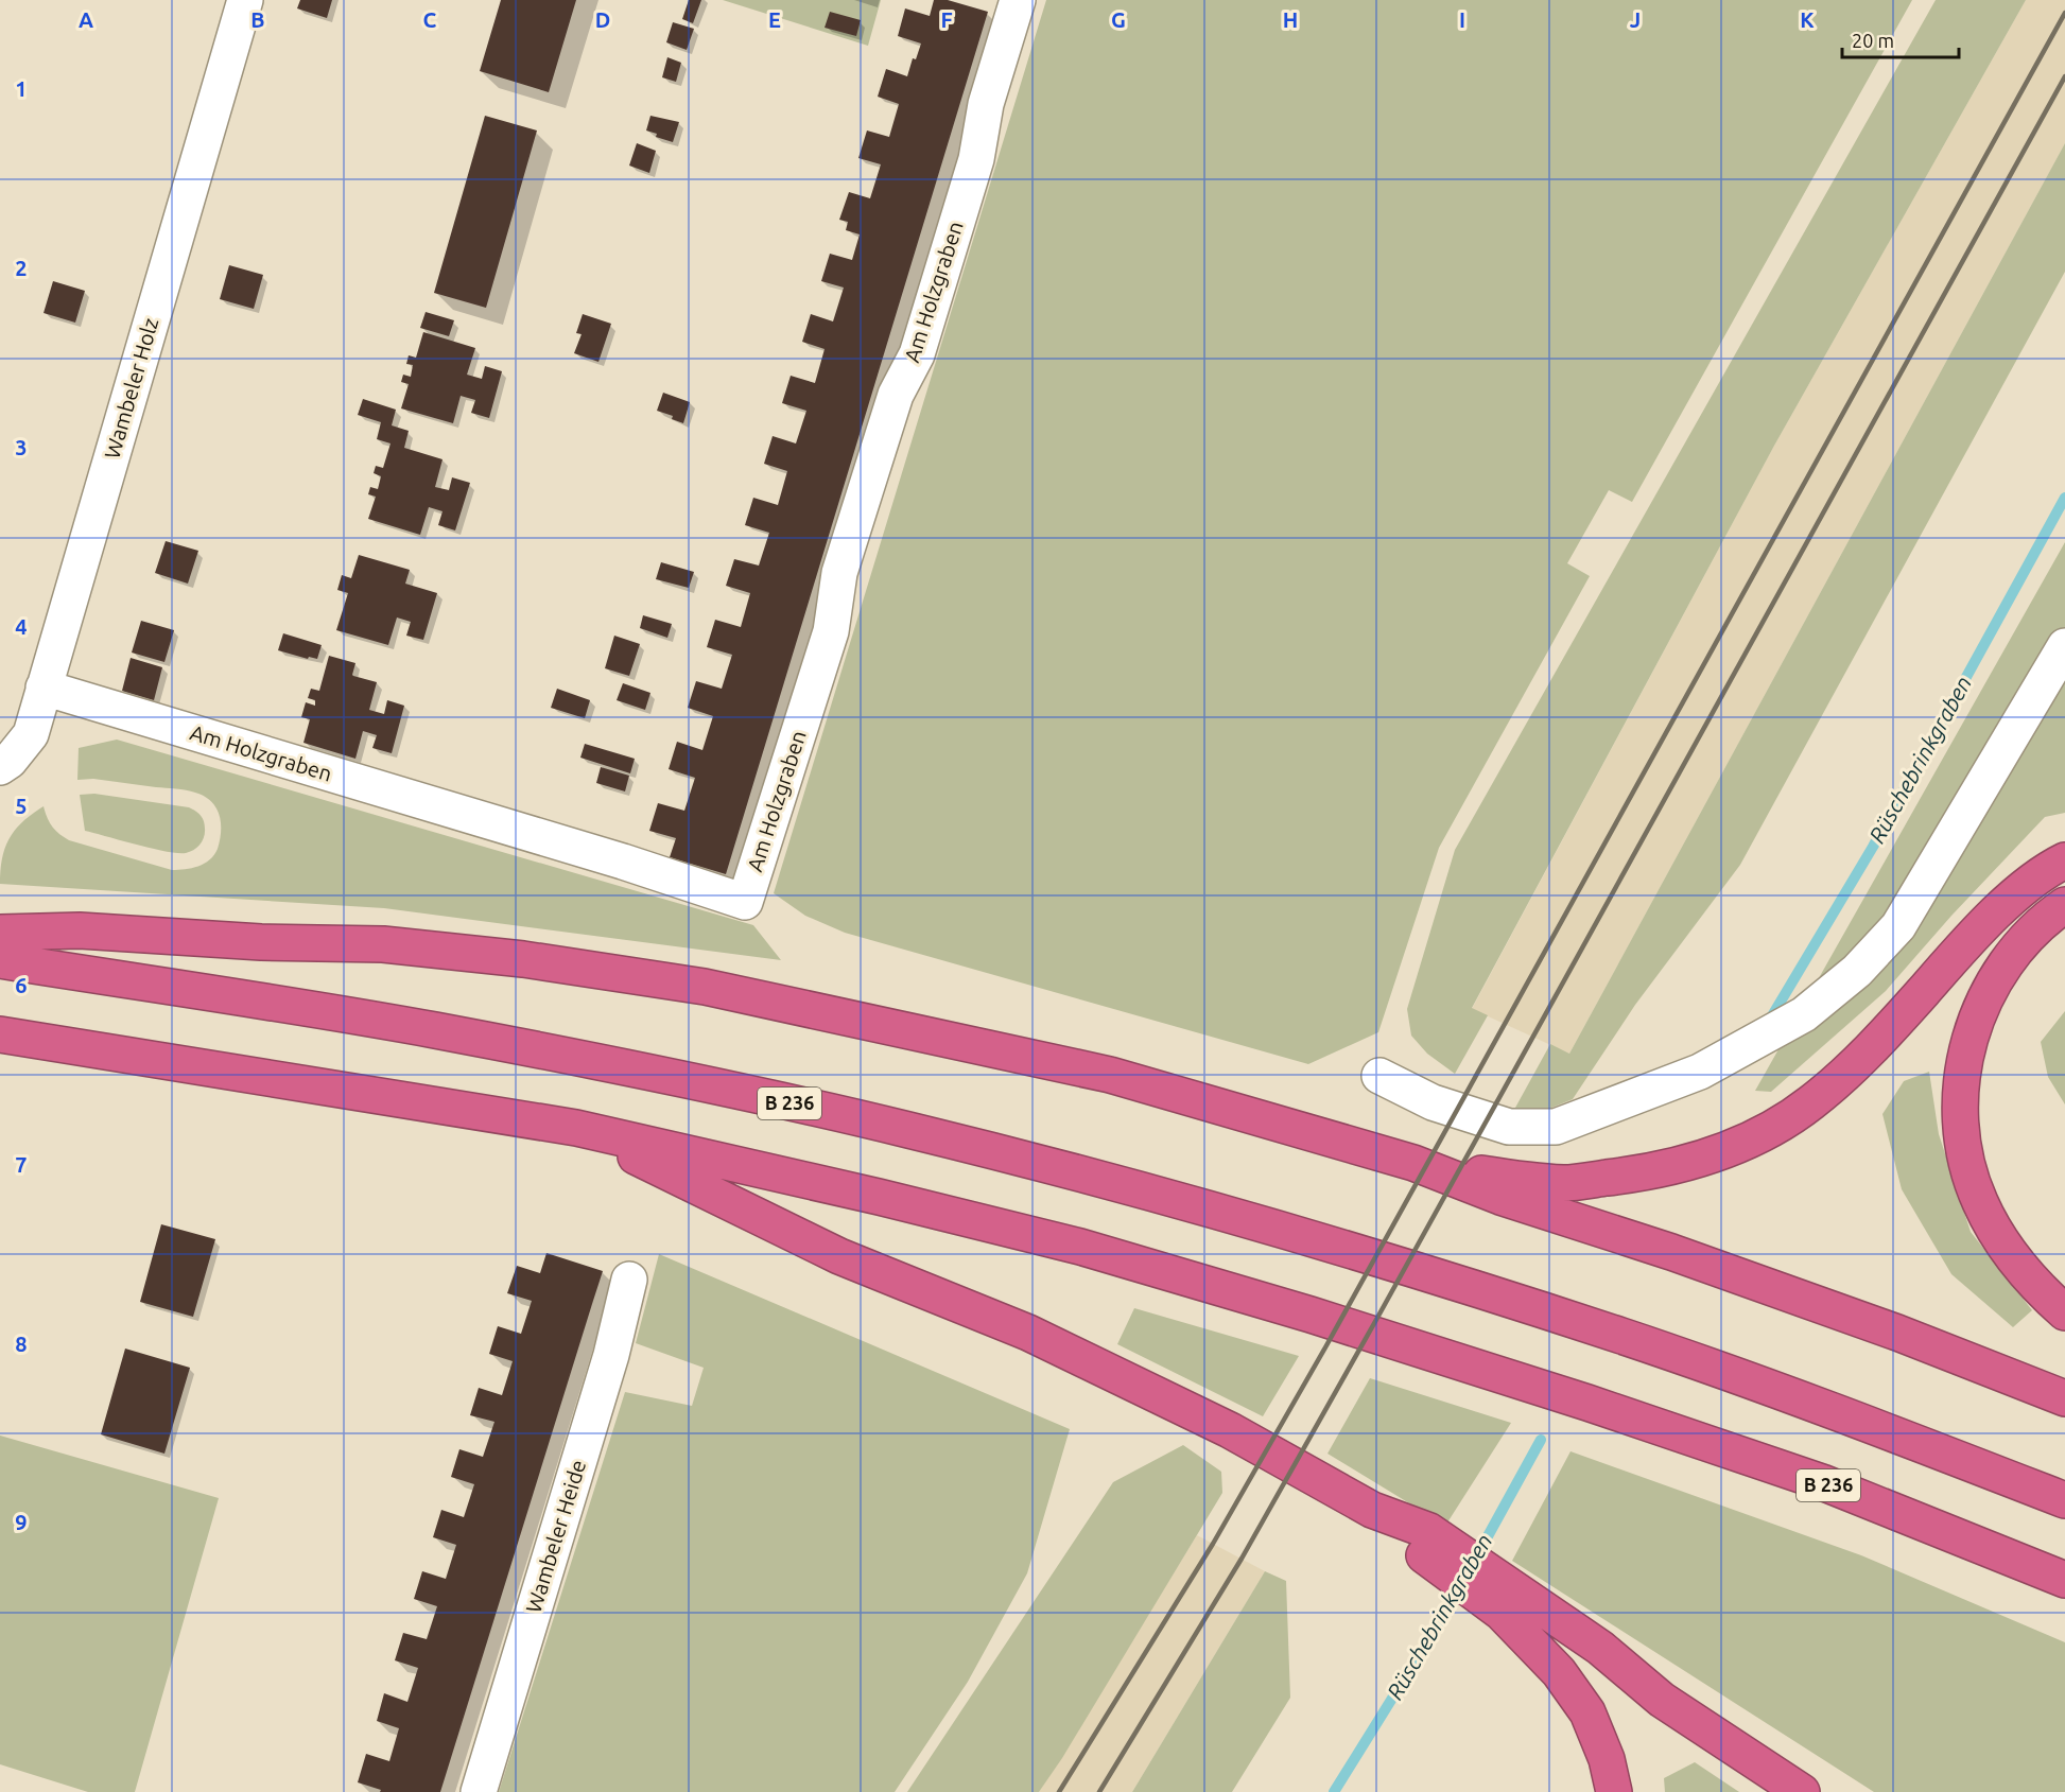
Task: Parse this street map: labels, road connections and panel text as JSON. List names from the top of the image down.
{
  "streets": {
    "highway": ["B 236"],
    "street": ["Am Holzgraben", "Wambeler Holz", "Wambeler Heide"]
  },
  "crossings": [
    ["Am Holzgraben", "Wambeler Holz"]
  ],
  "water": ["Rüschebrinkgraben"],
  "scale_bar": "20 m",
  "grid": {
    "columns": [
      "A",
      "B",
      "C",
      "D",
      "E",
      "F",
      "G",
      "H",
      "I",
      "J",
      "K"
    ],
    "rows": [
      "1",
      "2",
      "3",
      "4",
      "5",
      "6",
      "7",
      "8",
      "9"
    ]
  }
}
